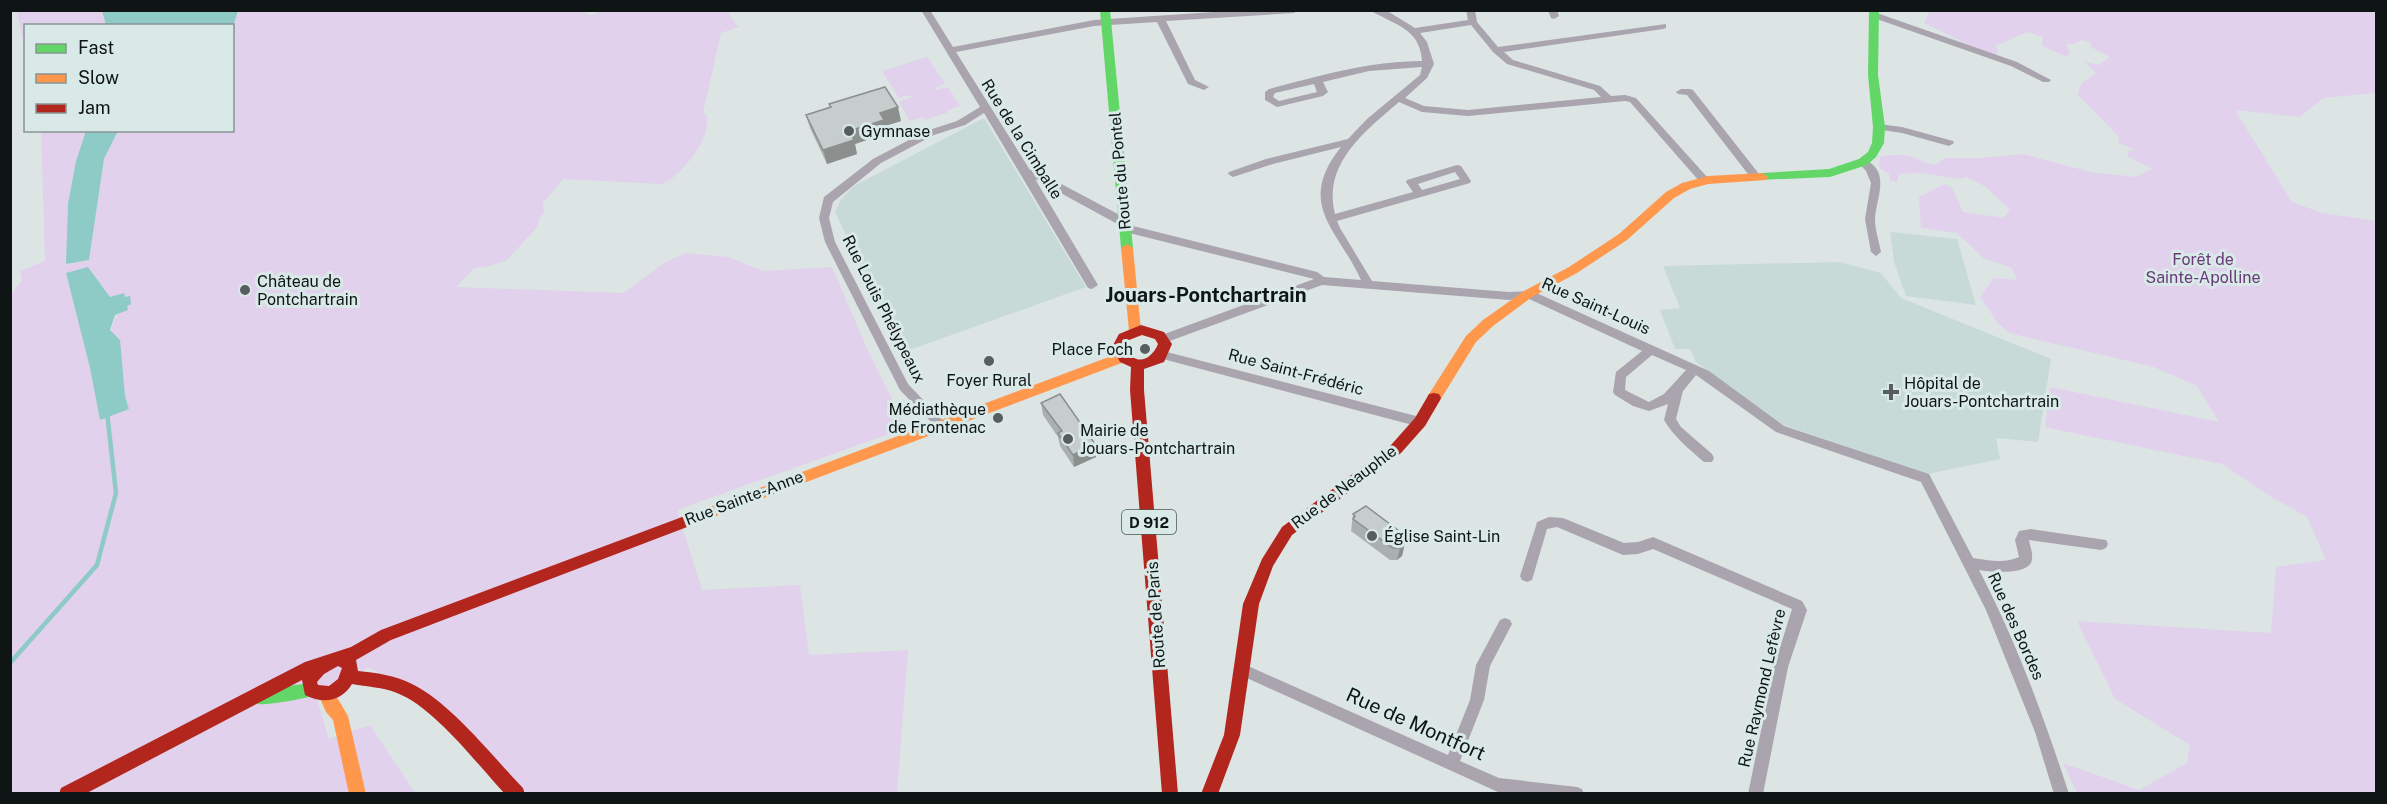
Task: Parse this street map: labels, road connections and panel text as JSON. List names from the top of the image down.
{
  "streets": {
    "street": [
      "Rue de la Cimballe",
      "Route du Pontel",
      "Rue Saint-Louis",
      "Rue Louis Phélypeaux",
      "Rue Saint-Frédéric",
      "Rue de Neauphle",
      "Rue Sainte-Anne",
      "D 912",
      "Route de Paris",
      "Rue des Bordes",
      "Rue Raymond Lefèvre",
      "Rue de Montfort"
    ]
  },
  "crossings": [
    ["Rue de la Cimballe", "Rue Saint-Louis"],
    ["Rue de la Cimballe", "Rue Louis Phélypeaux"],
    ["Route du Pontel", "Rue Saint-Louis"],
    ["Route du Pontel", "Rue Saint-Frédéric"],
    ["Route du Pontel", "Rue Sainte-Anne"],
    ["Route du Pontel", "Route de Paris"],
    ["Rue Saint-Louis", "Rue de Neauphle"],
    ["Rue Saint-Louis", "Rue des Bordes"],
    ["Rue Louis Phélypeaux", "Rue Sainte-Anne"],
    ["Rue Saint-Frédéric", "Rue de Neauphle"],
    ["Rue Saint-Frédéric", "Rue Sainte-Anne"],
    ["Rue Saint-Frédéric", "Route de Paris"],
    ["Rue de Neauphle", "Rue de Montfort"],
    ["Rue Sainte-Anne", "Route de Paris"]
  ],
  "districts": ["Jouars-Pontchartrain"],
  "parks": ["Forêt de Sainte-Apolline"],
  "places": {
    "other": [
      "Gymnase",
      "Château de Pontchartrain",
      "Place Foch",
      "Foyer Rural",
      "Médiathèque de Frontenac",
      "Mairie de Jouars-Pontchartrain",
      "Église Saint-Lin"
    ],
    "health": ["Hôpital de Jouars-Pontchartrain"]
  },
  "legend": ["Fast", "Slow", "Jam"]
}
